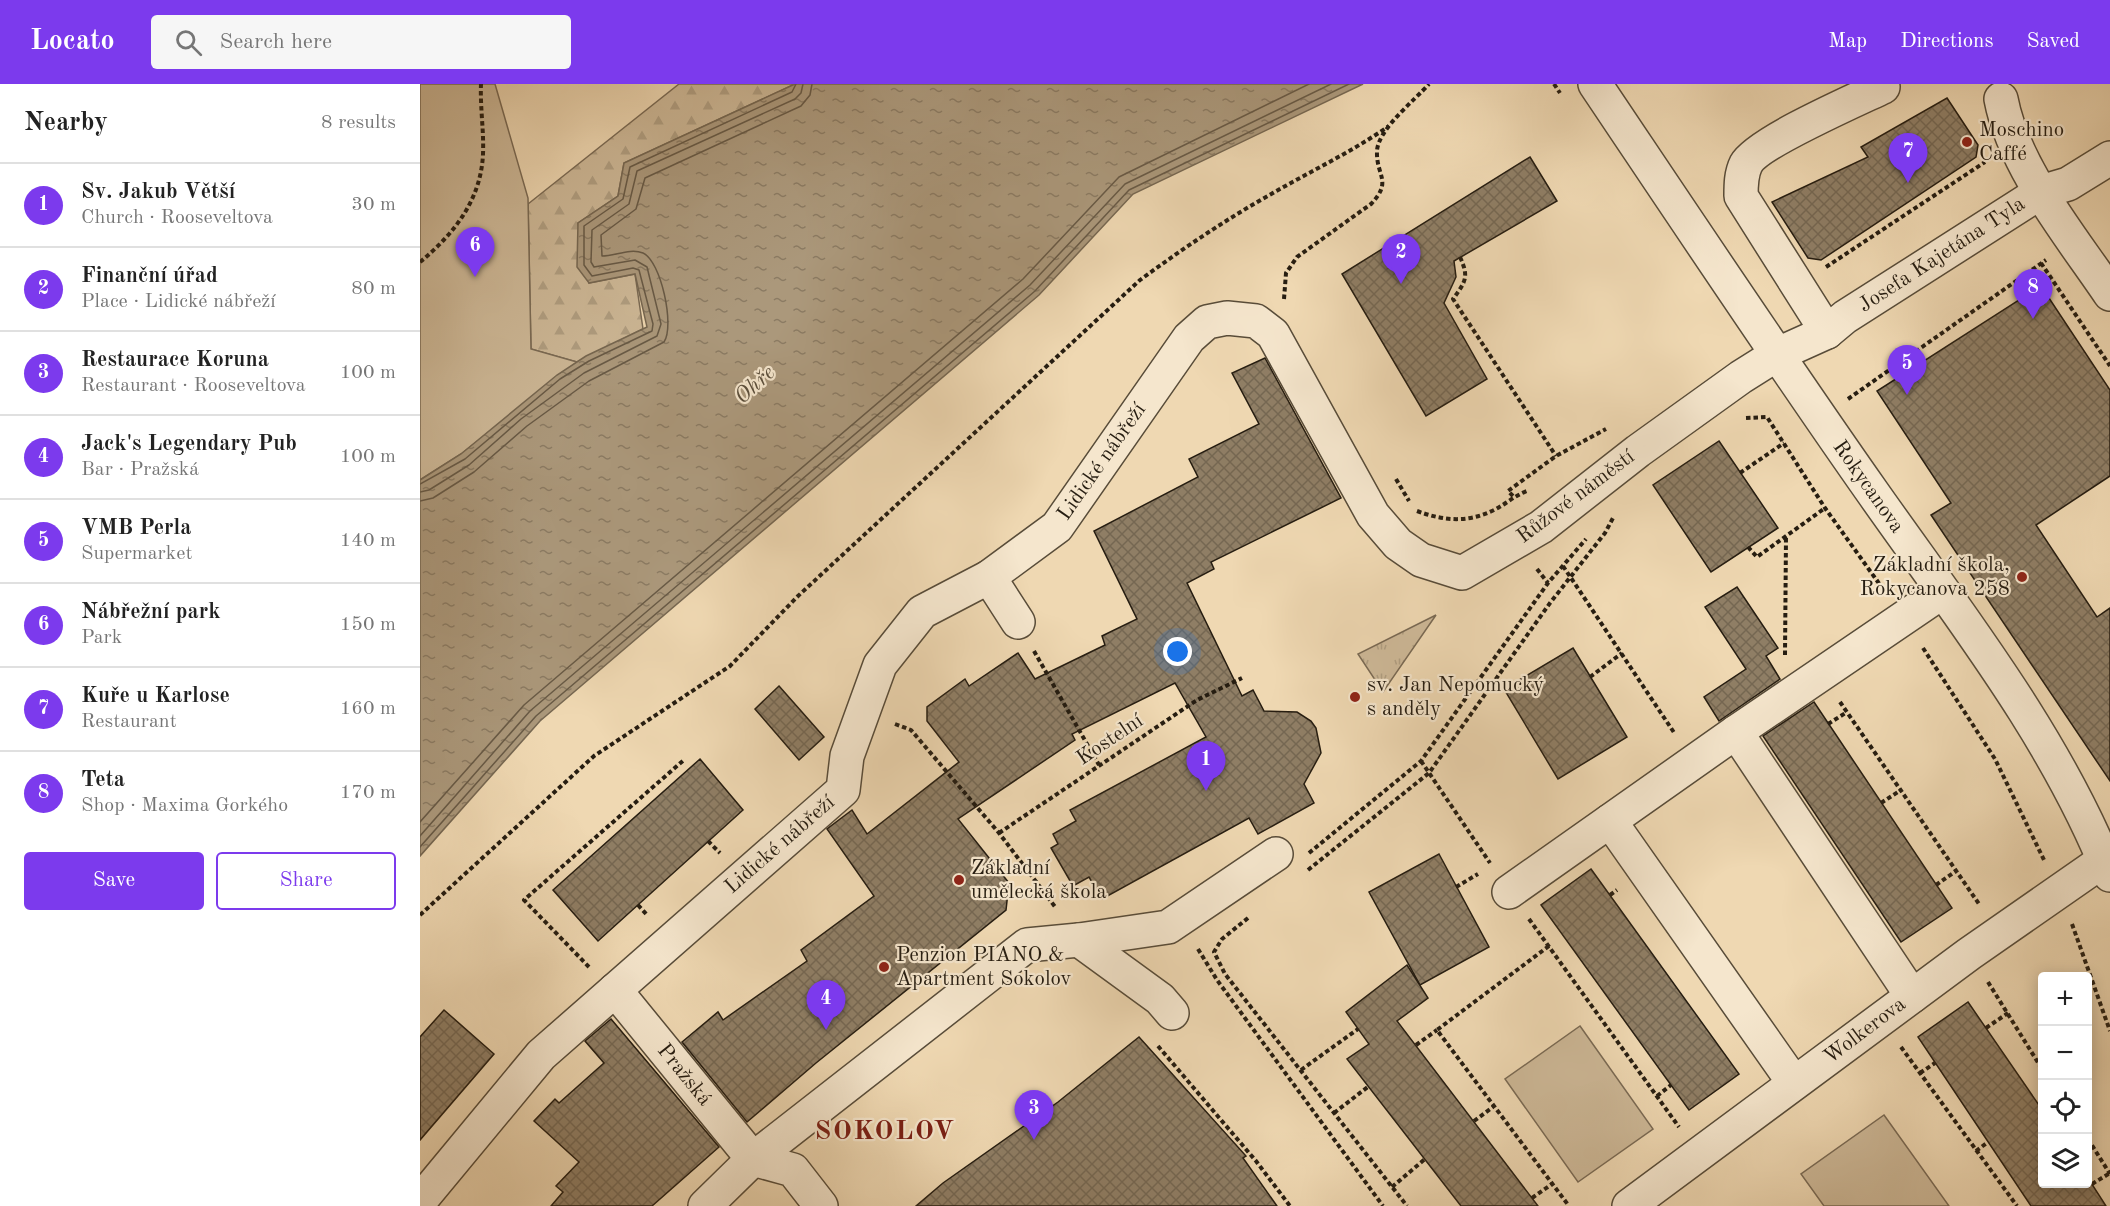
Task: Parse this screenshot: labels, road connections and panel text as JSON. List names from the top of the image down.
{
  "streets": {
    "street": [
      "Josefa Kajetána Tyla",
      "Lidické nábřeží",
      "Rokycanova",
      "Růžové náměstí",
      "Wolkerova",
      "Pražská"
    ],
    "path": ["Kostelní"]
  },
  "crossings": [
    ["Josefa Kajetána Tyla", "Rokycanova"],
    ["Josefa Kajetána Tyla", "Růžové náměstí"],
    ["Lidické nábřeží", "Růžové náměstí"],
    ["Lidické nábřeží", "Pražská"],
    ["Rokycanova", "Růžové náměstí"],
    ["Rokycanova", "Wolkerova"]
  ],
  "districts": ["SOKOLOV"],
  "water": ["Ohře"],
  "places": [
    "Moschino Caffé",
    "Základní škola, Rokycanova 258",
    "sv. Jan Nepomucký s anděly",
    "Základní umělecká škola",
    "Penzion PIANO & Apartment Sokolov"
  ],
  "page": {
    "header": "Locato",
    "search": "Search here",
    "nav": ["Map", "Directions", "Saved"],
    "heading": ["Nearby", "8 results"],
    "pins": [
      "7",
      "6",
      "2",
      "8",
      "5",
      "1",
      "4",
      "3"
    ],
    "list": [
      {
        "mark": "1",
        "name": "Sv. Jakub Větší",
        "note": "Church · Rooseveltova",
        "value": "30 m"
      },
      {
        "mark": "2",
        "name": "Finanční úřad",
        "note": "Place · Lidické nábřeží",
        "value": "80 m"
      },
      {
        "mark": "3",
        "name": "Restaurace Koruna",
        "note": "Restaurant · Rooseveltova",
        "value": "100 m"
      },
      {
        "mark": "4",
        "name": "Jack's Legendary Pub",
        "note": "Bar · Pražská",
        "value": "100 m"
      },
      {
        "mark": "5",
        "name": "VMB Perla",
        "note": "Supermarket",
        "value": "140 m"
      },
      {
        "mark": "6",
        "name": "Nábřežní park",
        "note": "Park",
        "value": "150 m"
      },
      {
        "mark": "7",
        "name": "Kuře u Karlose",
        "note": "Restaurant",
        "value": "160 m"
      },
      {
        "mark": "8",
        "name": "Teta",
        "note": "Shop · Maxima Gorkého",
        "value": "170 m"
      }
    ],
    "buttons": ["Save", "Share"],
    "map_buttons": ["+", "−"]
  }
}
